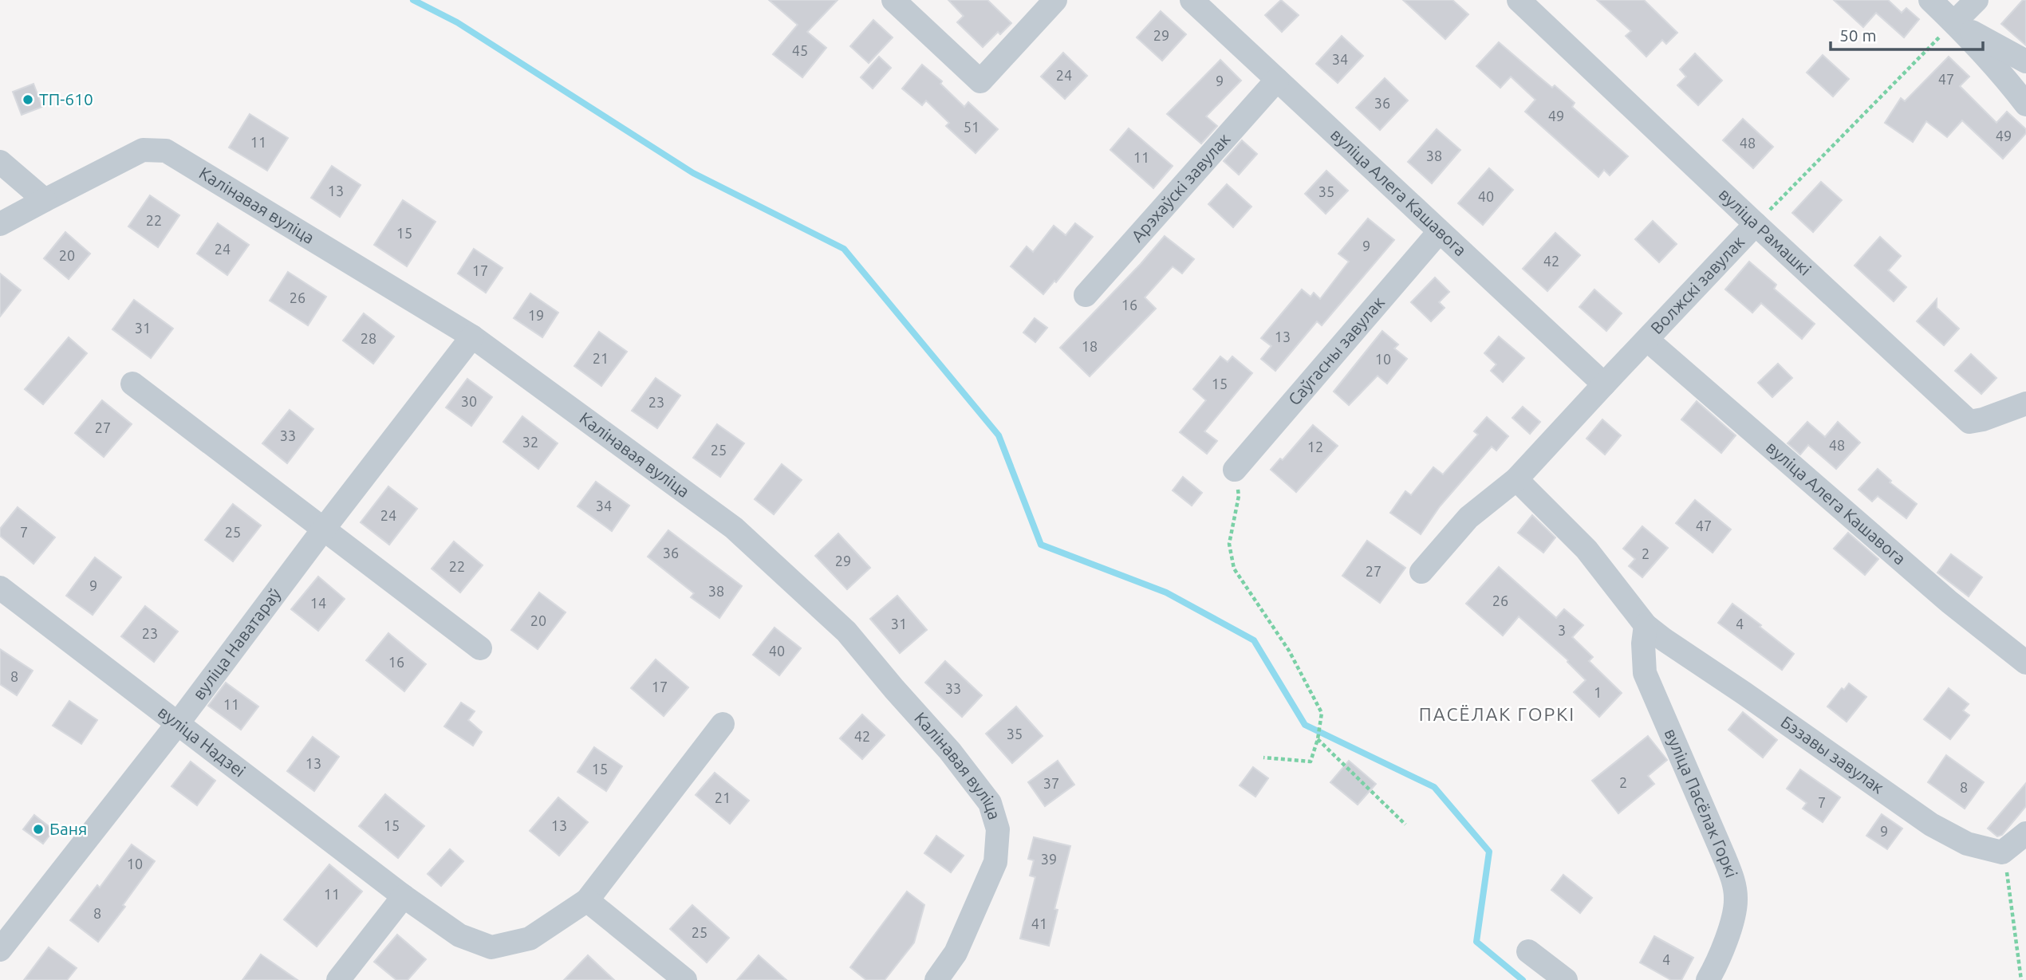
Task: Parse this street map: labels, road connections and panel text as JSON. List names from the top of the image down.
{
  "streets": {
    "street": [
      "Арэхаўскі завулак",
      "вуліца Алега Кашавога",
      "Калінавая вуліца",
      "вуліца Рамашкі",
      "Волжскі завулак",
      "Саўгасны завулак",
      "вуліца Наватараў",
      "вуліца Надзеі",
      "Бэзавы завулак",
      "вуліца Пасёлак Горкі"
    ]
  },
  "crossings": [
    ["Арэхаўскі завулак", "вуліца Алега Кашавога"],
    ["вуліца Алега Кашавога", "Волжскі завулак"],
    ["вуліца Алега Кашавога", "Саўгасны завулак"],
    ["Калінавая вуліца", "вуліца Наватараў"],
    ["вуліца Рамашкі", "Волжскі завулак"],
    ["вуліца Наватараў", "вуліца Надзеі"],
    ["Бэзавы завулак", "вуліца Пасёлак Горкі"]
  ],
  "districts": ["ПАСЁЛАК ГОРКІ"],
  "places": ["ТП-610", "Баня"],
  "house_numbers": [
    "29",
    "45",
    "34",
    "24",
    "47",
    "9",
    "36",
    "49",
    "51",
    "49",
    "11",
    "48",
    "38",
    "11",
    "13",
    "35",
    "40",
    "22",
    "15",
    "9",
    "24",
    "20",
    "42",
    "17",
    "26",
    "16",
    "19",
    "31",
    "13",
    "28",
    "18",
    "21",
    "10",
    "15",
    "30",
    "23",
    "27",
    "33",
    "32",
    "48",
    "12",
    "25",
    "34",
    "24",
    "47",
    "7",
    "25",
    "36",
    "2",
    "29",
    "22",
    "27",
    "9",
    "38",
    "26",
    "14",
    "20",
    "31",
    "4",
    "3",
    "23",
    "40",
    "16",
    "8",
    "17",
    "33",
    "1",
    "11",
    "35",
    "42",
    "13",
    "15",
    "2",
    "37",
    "8",
    "21",
    "7",
    "15",
    "13",
    "9",
    "39",
    "10",
    "11",
    "8",
    "41",
    "25",
    "4"
  ],
  "scale_bar": "50 m"
}
